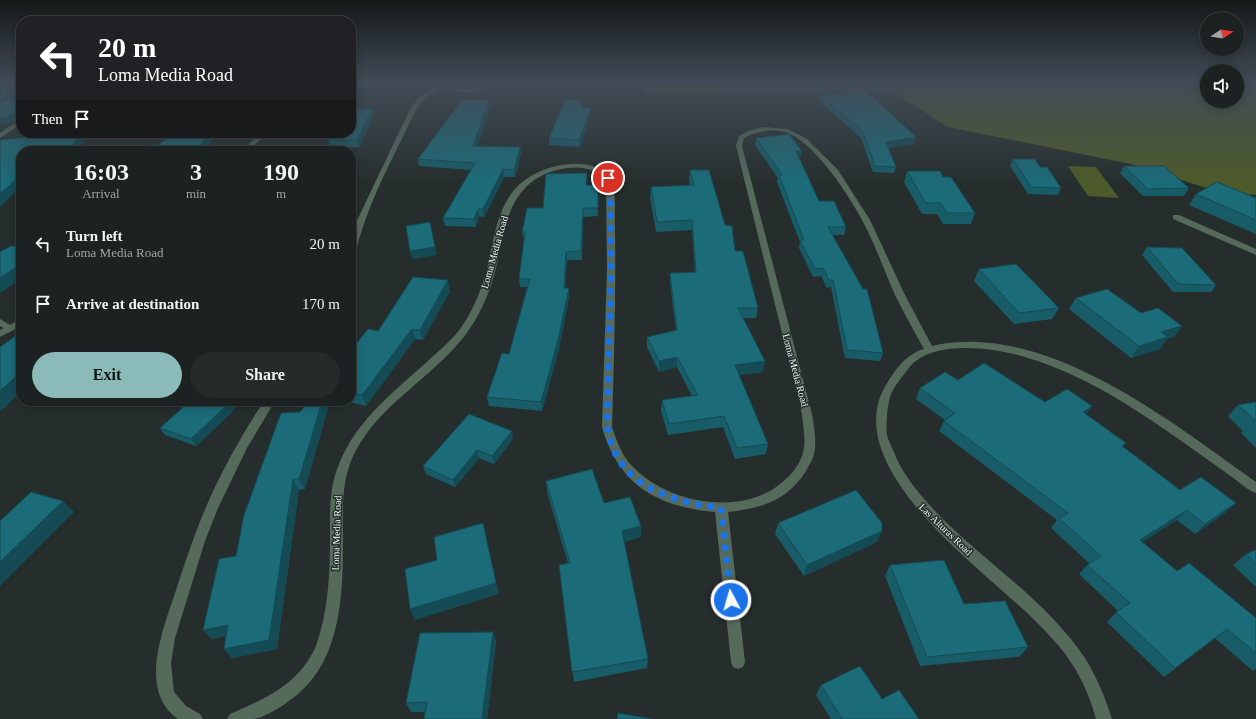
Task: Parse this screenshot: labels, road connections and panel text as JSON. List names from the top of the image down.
{
  "streets": {
    "street": ["Loma Media Road", "Las Alturas Road"]
  },
  "crossings": [
    ["Loma Media Road", "Las Alturas Road"]
  ],
  "north": "right",
  "page": {
    "turn": ["20 m", "Loma Media Road"],
    "then": "Then",
    "eta": [
      "16:03",
      "Arrival",
      "3",
      "min",
      "190",
      "m"
    ],
    "list": [
      {
        "name": "Turn left",
        "note": "Loma Media Road",
        "value": "20 m"
      },
      {
        "name": "Arrive at destination",
        "value": "170 m"
      }
    ],
    "buttons": ["Exit", "Share"]
  }
}
